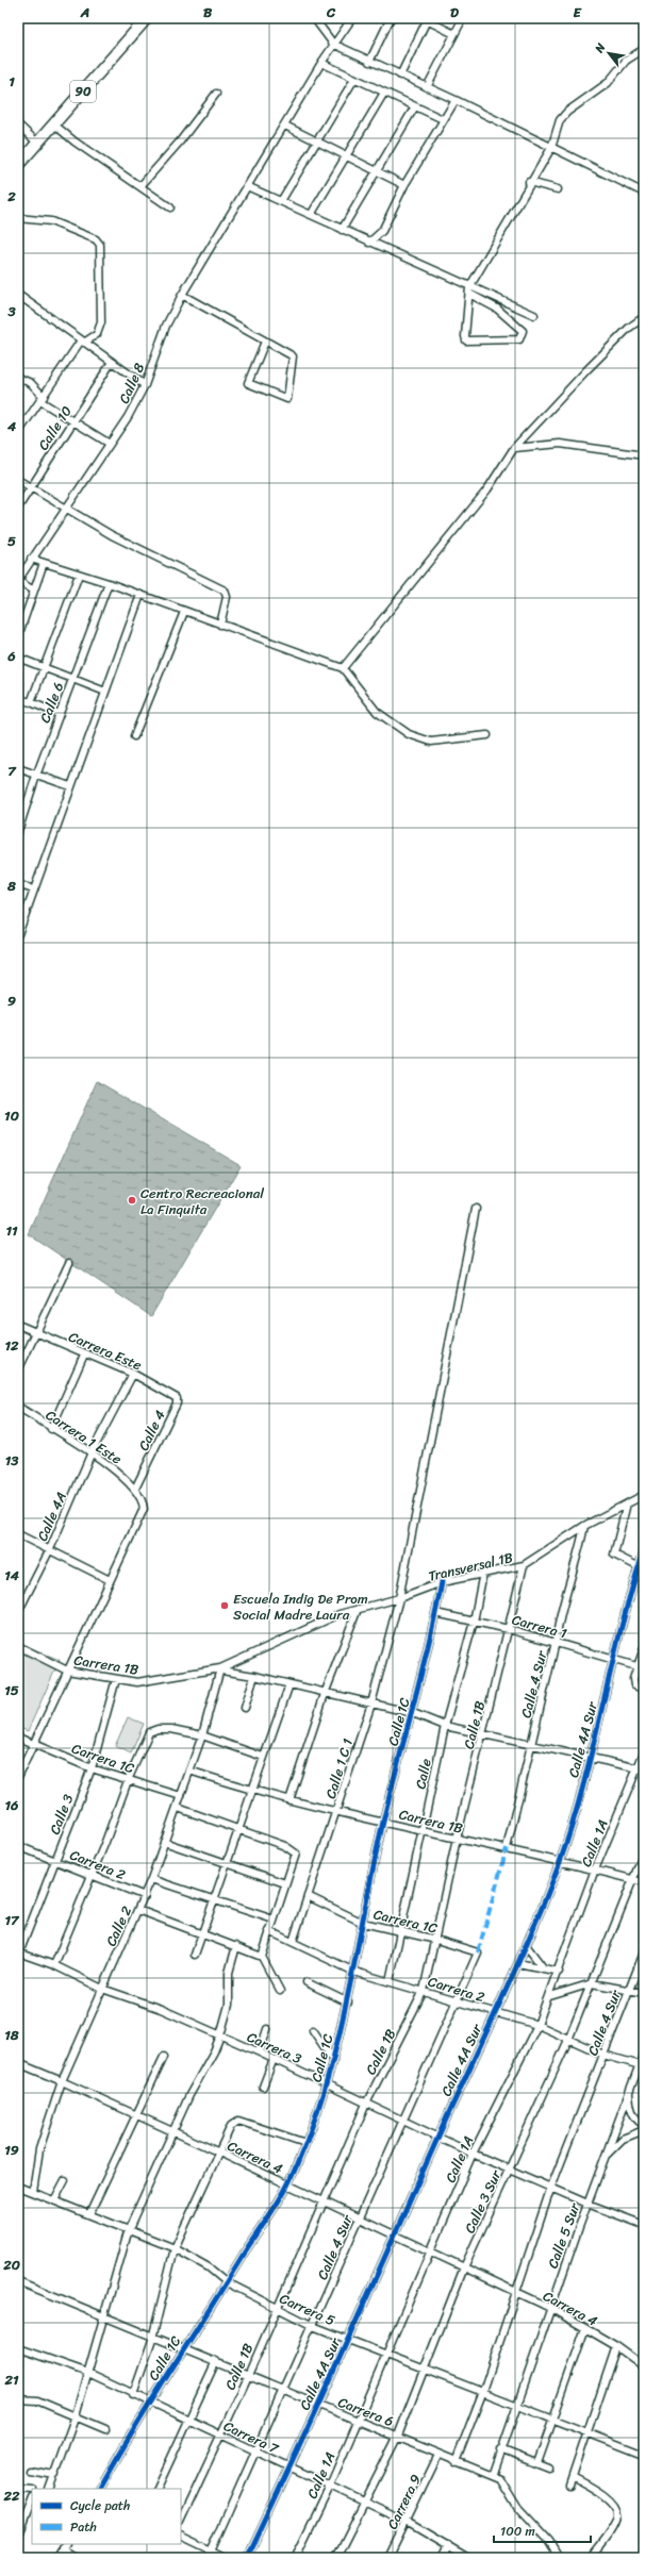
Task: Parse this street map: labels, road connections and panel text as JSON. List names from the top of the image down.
{
  "streets": {
    "highway": ["90"],
    "street": [
      "Calle 8",
      "Calle 10",
      "Calle 6",
      "Carrera Este",
      "Calle 4",
      "Carrera 1 Este",
      "Calle 4A",
      "Transversal 1B",
      "Carrera 1",
      "Carrera 1B",
      "Calle 4 Sur",
      "Calle 1C",
      "Calle 1B",
      "Calle 4A Sur",
      "Carrera 1C",
      "Calle 1 C 1",
      "Calle",
      "Calle 3",
      "Calle 1A",
      "Carrera 2",
      "Calle 2",
      "Carrera 3",
      "Carrera 4",
      "Calle 3 Sur",
      "Calle 5 Sur",
      "Carrera 5",
      "Carrera 6",
      "Carrera 7",
      "Carrera 9"
    ]
  },
  "crossings": [
    ["Carrera Este", "Calle 4"],
    ["Carrera Este", "Calle 4A"],
    ["Calle 4", "Carrera 1 Este"],
    ["Carrera 1 Este", "Calle 4A"],
    ["Transversal 1B", "Carrera 1B"],
    ["Transversal 1B", "Calle 4 Sur"],
    ["Transversal 1B", "Calle 1C"],
    ["Transversal 1B", "Calle 1B"],
    ["Transversal 1B", "Calle 1 C 1"],
    ["Transversal 1B", "Calle"],
    ["Transversal 1B", "Calle 2"],
    ["Carrera 1", "Calle 4 Sur"],
    ["Carrera 1", "Calle 1C"],
    ["Carrera 1", "Calle 1B"],
    ["Carrera 1", "Calle 4A Sur"],
    ["Carrera 1", "Calle"],
    ["Carrera 1B", "Calle 4 Sur"],
    ["Carrera 1B", "Calle 1C"],
    ["Carrera 1B", "Calle 1B"],
    ["Carrera 1B", "Calle 4A Sur"],
    ["Carrera 1B", "Calle 1 C 1"],
    ["Carrera 1B", "Calle"],
    ["Carrera 1B", "Calle 3"],
    ["Carrera 1B", "Calle 1A"],
    ["Carrera 1B", "Calle 2"],
    ["Carrera 1B", "Calle 3 Sur"],
    ["Calle 4 Sur", "Carrera 1C"],
    ["Calle 4 Sur", "Carrera 2"],
    ["Calle 4 Sur", "Carrera 3"],
    ["Calle 4 Sur", "Carrera 4"],
    ["Calle 4 Sur", "Carrera 5"],
    ["Calle 4 Sur", "Carrera 6"],
    ["Calle 4 Sur", "Carrera 7"],
    ["Calle 1C", "Carrera 1C"],
    ["Calle 1C", "Carrera 2"],
    ["Calle 1C", "Carrera 3"],
    ["Calle 1C", "Carrera 4"],
    ["Calle 1C", "Carrera 5"],
    ["Calle 1C", "Carrera 6"],
    ["Calle 1C", "Carrera 7"],
    ["Calle 1B", "Carrera 1C"],
    ["Calle 1B", "Carrera 2"],
    ["Calle 1B", "Carrera 3"],
    ["Calle 1B", "Carrera 4"],
    ["Calle 1B", "Carrera 5"],
    ["Calle 1B", "Carrera 6"],
    ["Calle 1B", "Carrera 7"],
    ["Calle 4A Sur", "Carrera 2"],
    ["Calle 4A Sur", "Carrera 3"],
    ["Calle 4A Sur", "Carrera 4"],
    ["Calle 4A Sur", "Carrera 5"],
    ["Calle 4A Sur", "Carrera 6"],
    ["Calle 4A Sur", "Carrera 7"],
    ["Carrera 1C", "Calle 1 C 1"],
    ["Carrera 1C", "Calle"],
    ["Carrera 1C", "Calle 3"],
    ["Carrera 1C", "Calle 2"],
    ["Calle 1 C 1", "Carrera 2"],
    ["Calle", "Carrera 2"],
    ["Calle 3", "Carrera 2"],
    ["Calle 3", "Carrera 3"],
    ["Calle 1A", "Carrera 2"],
    ["Calle 1A", "Carrera 3"],
    ["Calle 1A", "Carrera 4"],
    ["Calle 1A", "Carrera 5"],
    ["Calle 1A", "Carrera 6"],
    ["Calle 1A", "Carrera 7"],
    ["Carrera 2", "Calle 2"],
    ["Carrera 2", "Calle 3 Sur"],
    ["Carrera 2", "Calle 5 Sur"],
    ["Calle 2", "Carrera 3"],
    ["Calle 2", "Carrera 4"],
    ["Calle 2", "Carrera 5"],
    ["Carrera 3", "Calle 3 Sur"],
    ["Carrera 3", "Calle 5 Sur"],
    ["Carrera 4", "Calle 3 Sur"],
    ["Carrera 4", "Calle 5 Sur"],
    ["Calle 3 Sur", "Carrera 5"],
    ["Calle 3 Sur", "Carrera 6"],
    ["Calle 3 Sur", "Carrera 7"],
    ["Calle 5 Sur", "Carrera 5"],
    ["Calle 5 Sur", "Carrera 6"],
    ["Carrera 6", "Carrera 9"],
    ["Carrera 7", "Carrera 9"]
  ],
  "places": ["Centro Recreacional La Finquita", "Escuela Indig De Prom Social Madre Laura"],
  "legend": ["Cycle path", "Path"],
  "scale_bar": "100 m",
  "north": "top left",
  "grid": {
    "columns": [
      "A",
      "B",
      "C",
      "D",
      "E"
    ],
    "rows": [
      "1",
      "2",
      "3",
      "4",
      "5",
      "6",
      "7",
      "8",
      "9",
      "10",
      "11",
      "12",
      "13",
      "14",
      "15",
      "16",
      "17",
      "18",
      "19",
      "20",
      "21",
      "22"
    ]
  }
}
